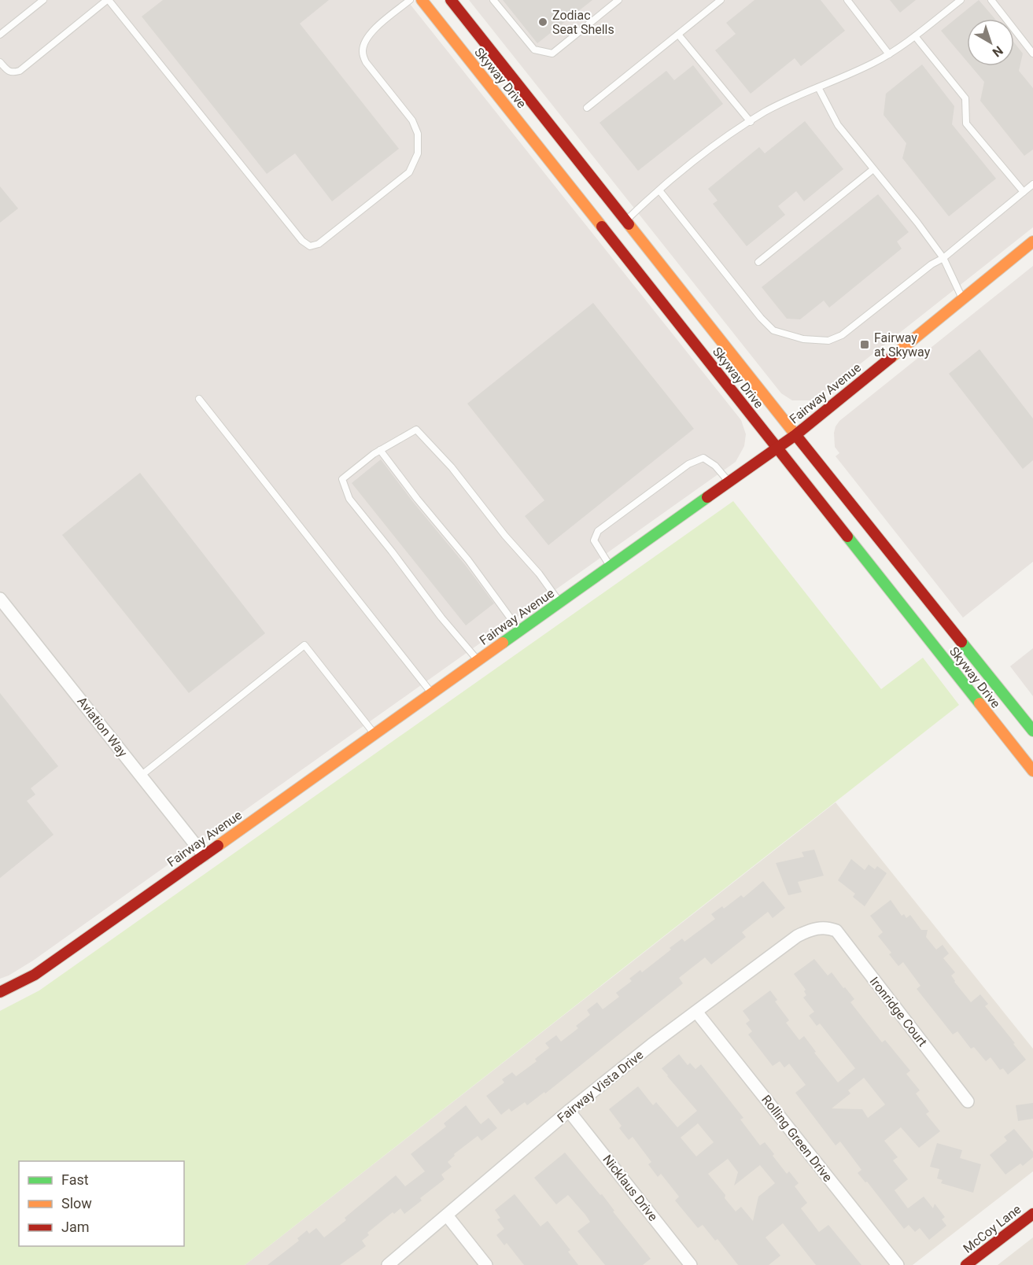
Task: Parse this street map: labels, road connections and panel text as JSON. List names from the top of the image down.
{
  "streets": {
    "main road": ["Skyway Drive", "Fairway Avenue", "McCoy Lane"],
    "street": [
      "Aviation Way",
      "Ironridge Court",
      "Fairway Vista Drive",
      "Rolling Green Drive",
      "Nicklaus Drive"
    ]
  },
  "crossings": [
    ["Skyway Drive", "Fairway Avenue"],
    ["Fairway Avenue", "Aviation Way"],
    ["Ironridge Court", "Fairway Vista Drive"],
    ["Fairway Vista Drive", "Rolling Green Drive"],
    ["Fairway Vista Drive", "Nicklaus Drive"]
  ],
  "places": {
    "other": ["Zodiac Seat Shells"],
    "transit": ["Fairway at Skyway"]
  },
  "legend": ["Fast", "Slow", "Jam"],
  "north": "bottom right"
}
